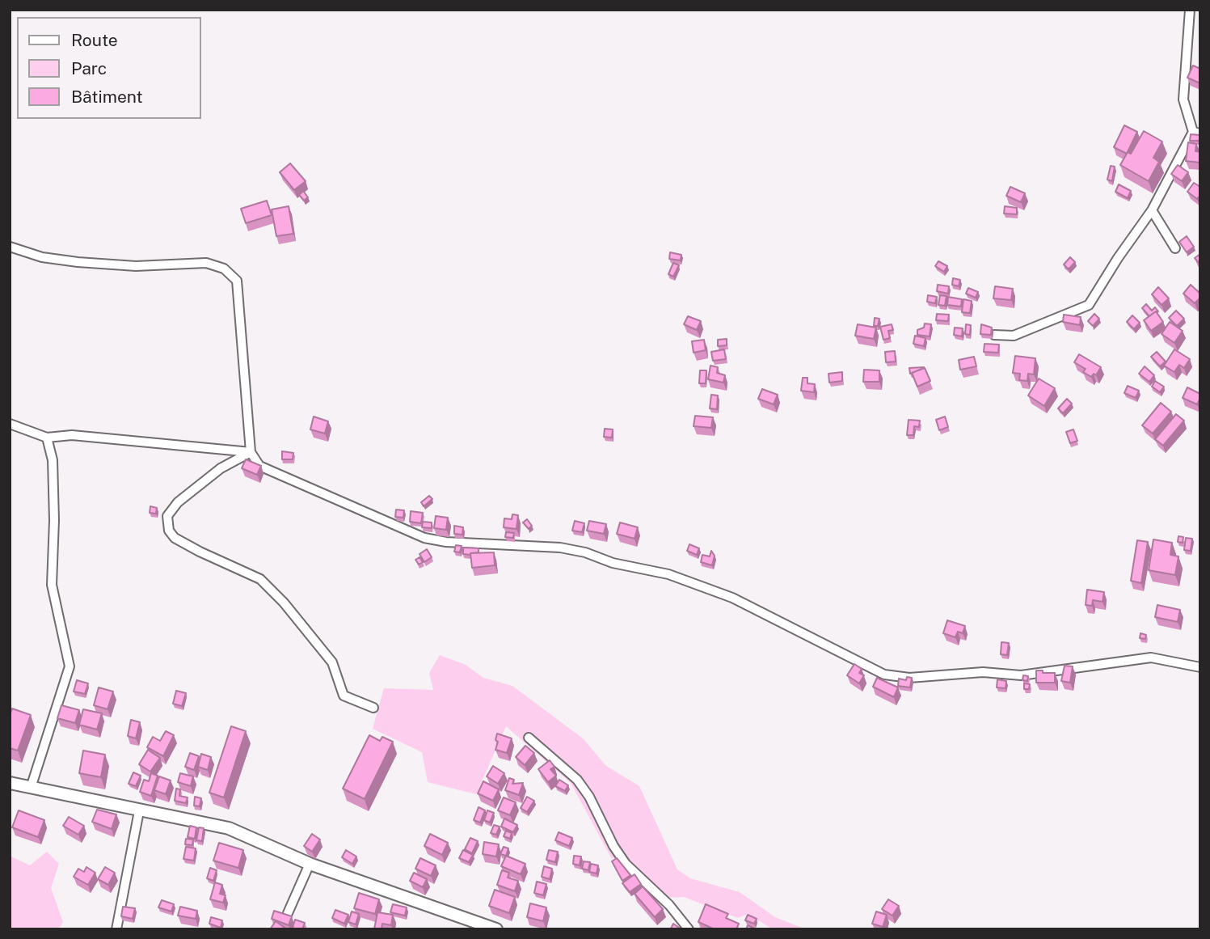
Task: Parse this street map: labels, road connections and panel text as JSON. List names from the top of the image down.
{
  "legend": ["Route", "Parc", "Bâtiment"]
}
